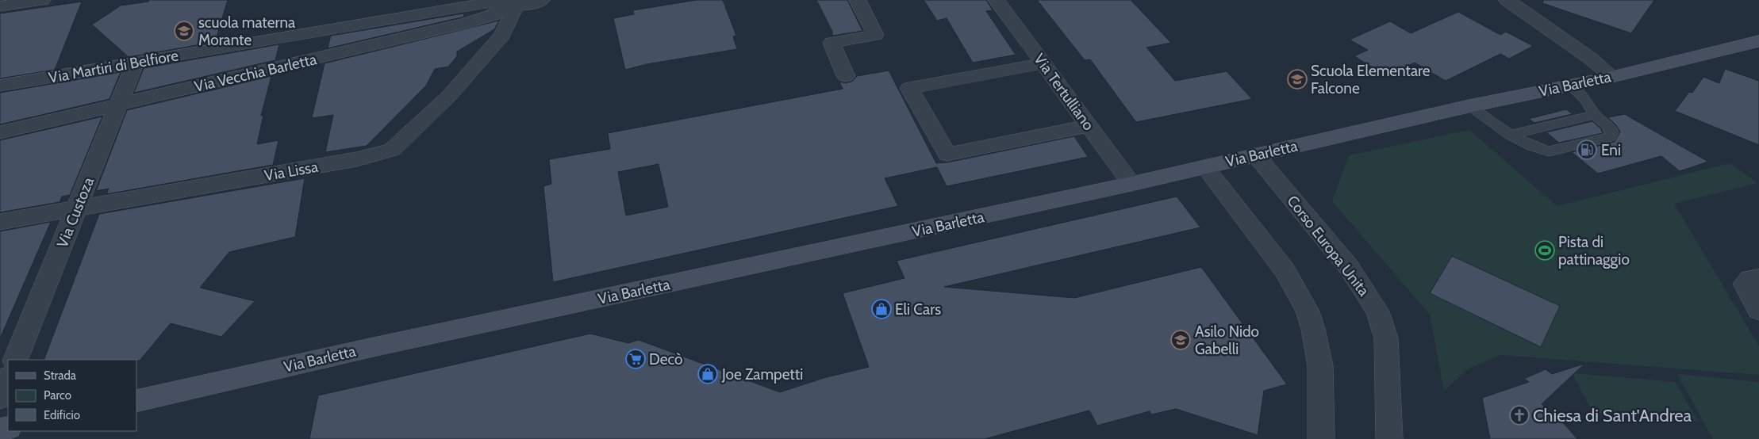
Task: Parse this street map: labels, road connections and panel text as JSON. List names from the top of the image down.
{
  "streets": {
    "main road": ["Via Barletta"],
    "street": [
      "Via Martiri di Belfiore",
      "Via Vecchia Barletta",
      "Via Tertulliano",
      "Via Lissa",
      "Via Custoza",
      "Corso Europa Unita"
    ]
  },
  "crossings": [
    ["Via Martiri di Belfiore", "Via Vecchia Barletta"],
    ["Via Martiri di Belfiore", "Via Lissa"],
    ["Via Martiri di Belfiore", "Via Custoza"],
    ["Via Vecchia Barletta", "Via Lissa"],
    ["Via Vecchia Barletta", "Via Custoza"],
    ["Via Barletta", "Via Tertulliano"],
    ["Via Barletta", "Corso Europa Unita"],
    ["Via Lissa", "Via Custoza"]
  ],
  "places": {
    "school or university": ["scuola materna Morante", "Scuola Elementare Falcone", "Asilo Nido Gabelli"],
    "fuel station": ["Eni"],
    "sports": ["Pista di pattinaggio"],
    "shop": ["Eli Cars", "Joe Zampetti"],
    "supermarket": ["Decò"],
    "church": ["Chiesa di Sant'Andrea"]
  },
  "legend": ["Strada", "Parco", "Edificio"]
}
